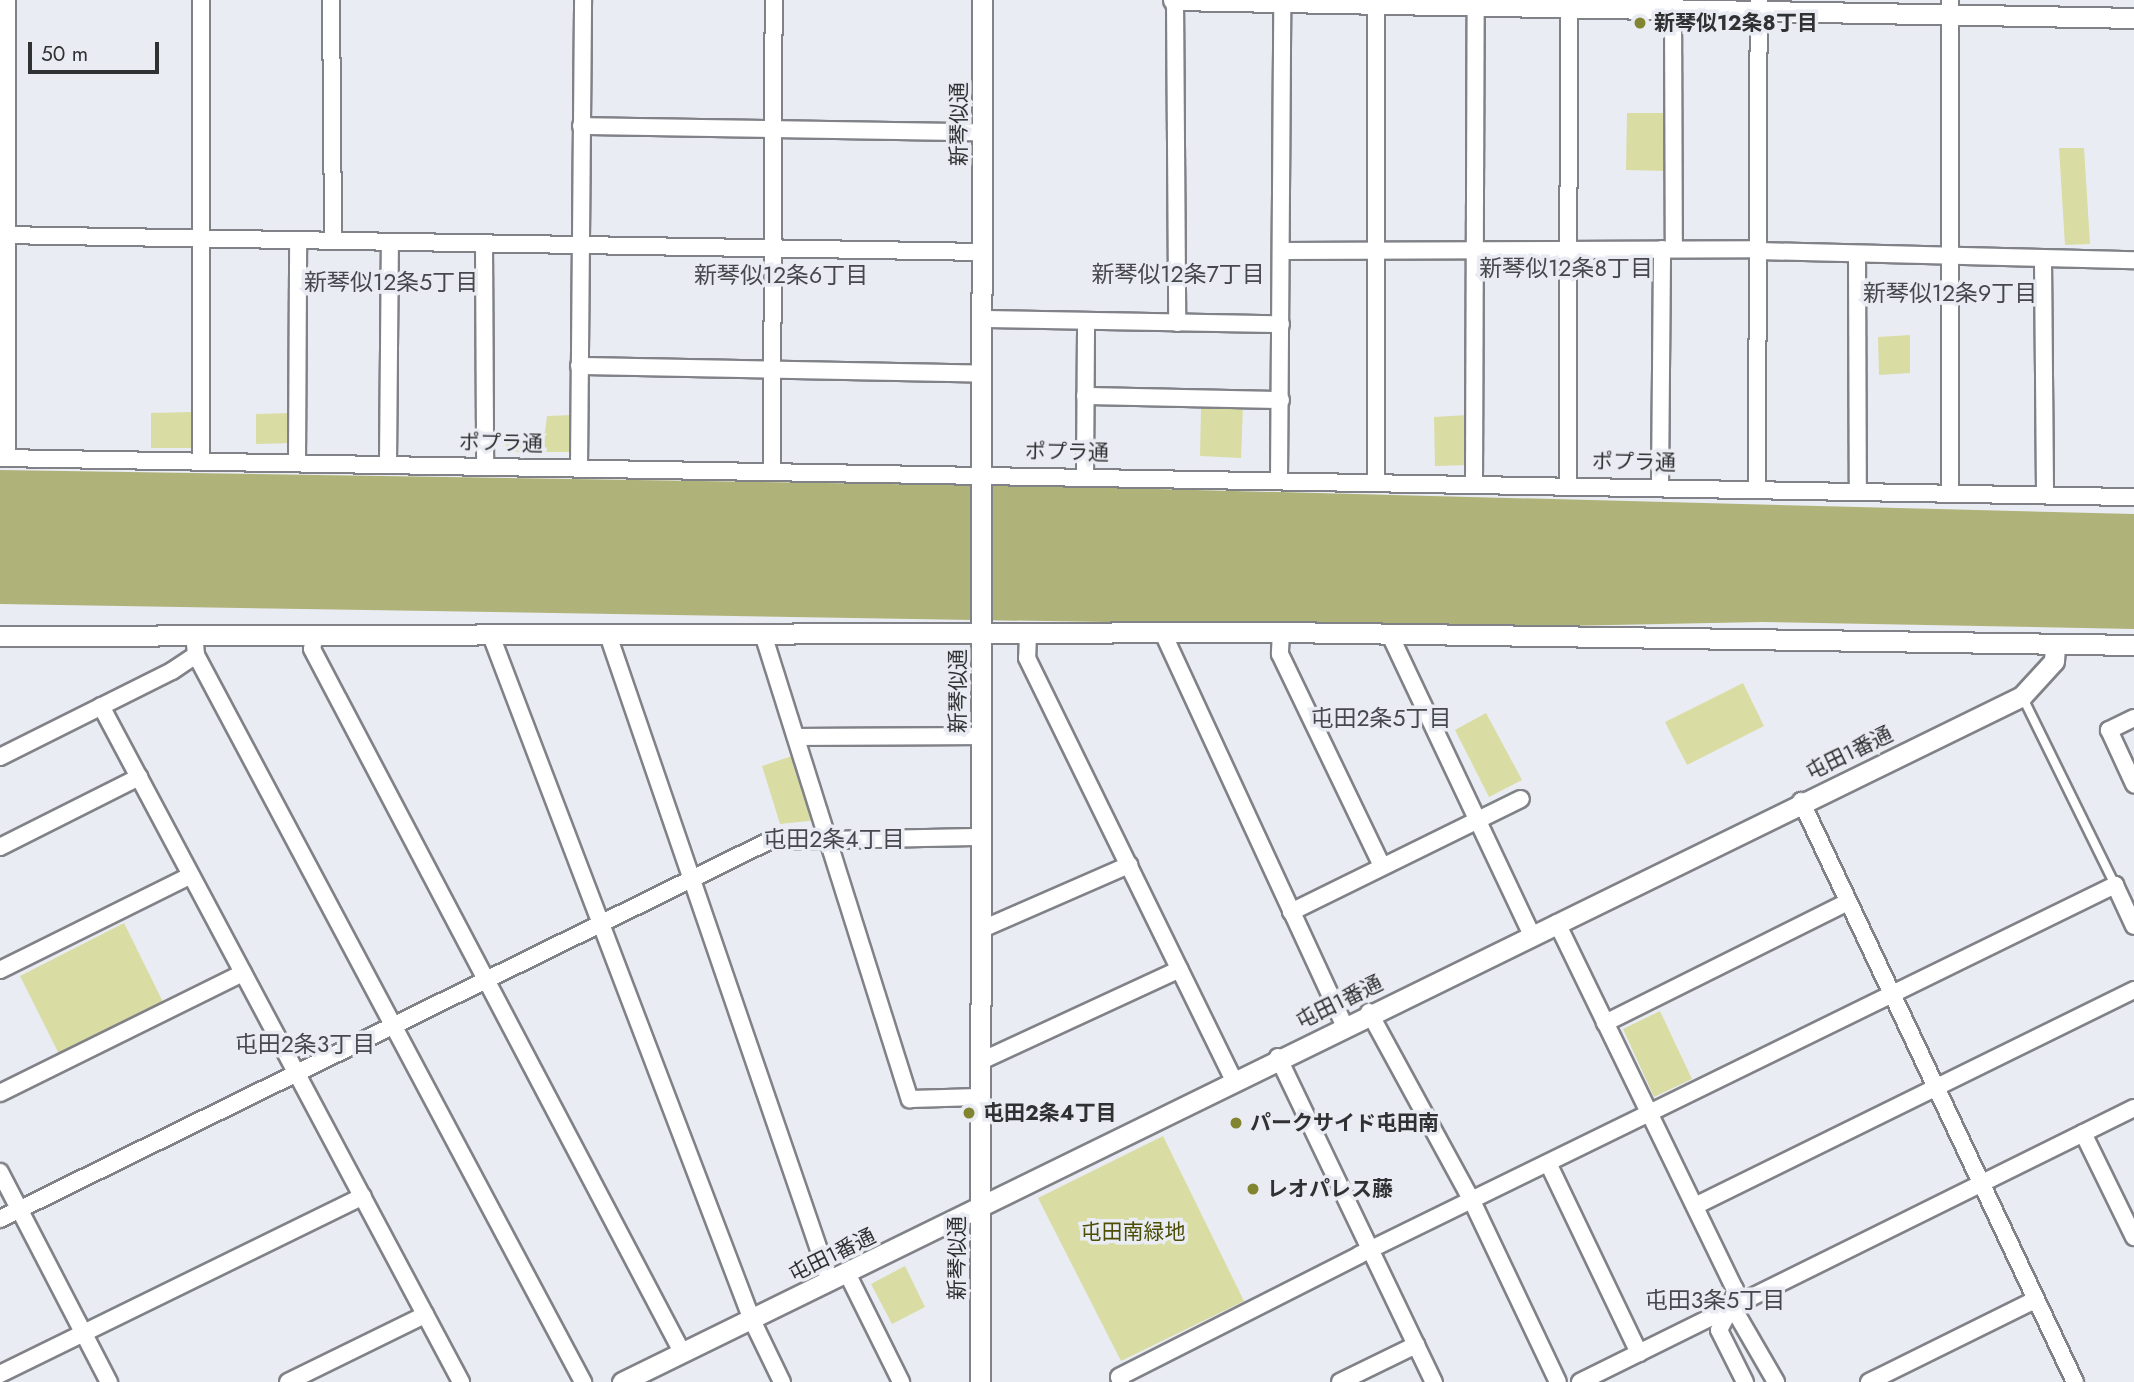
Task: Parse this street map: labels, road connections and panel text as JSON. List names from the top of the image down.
{
  "streets": {
    "street": ["新琴似通", "ポプラ通", "屯田1番通"]
  },
  "crossings": [
    ["新琴似通", "ポプラ通"],
    ["新琴似通", "屯田1番通"]
  ],
  "districts": [
    "新琴似12条8丁目",
    "新琴似12条7丁目",
    "新琴似12条6丁目",
    "新琴似12条5丁目",
    "新琴似12条9丁目",
    "屯田2条5丁目",
    "屯田2条4丁目",
    "屯田2条3丁目",
    "屯田3条5丁目"
  ],
  "parks": ["屯田南緑地"],
  "places": [
    "新琴似12条8丁目",
    "屯田2条4丁目",
    "パークサイド屯田南",
    "レオパレス藤"
  ],
  "scale_bar": "50 m"
}
